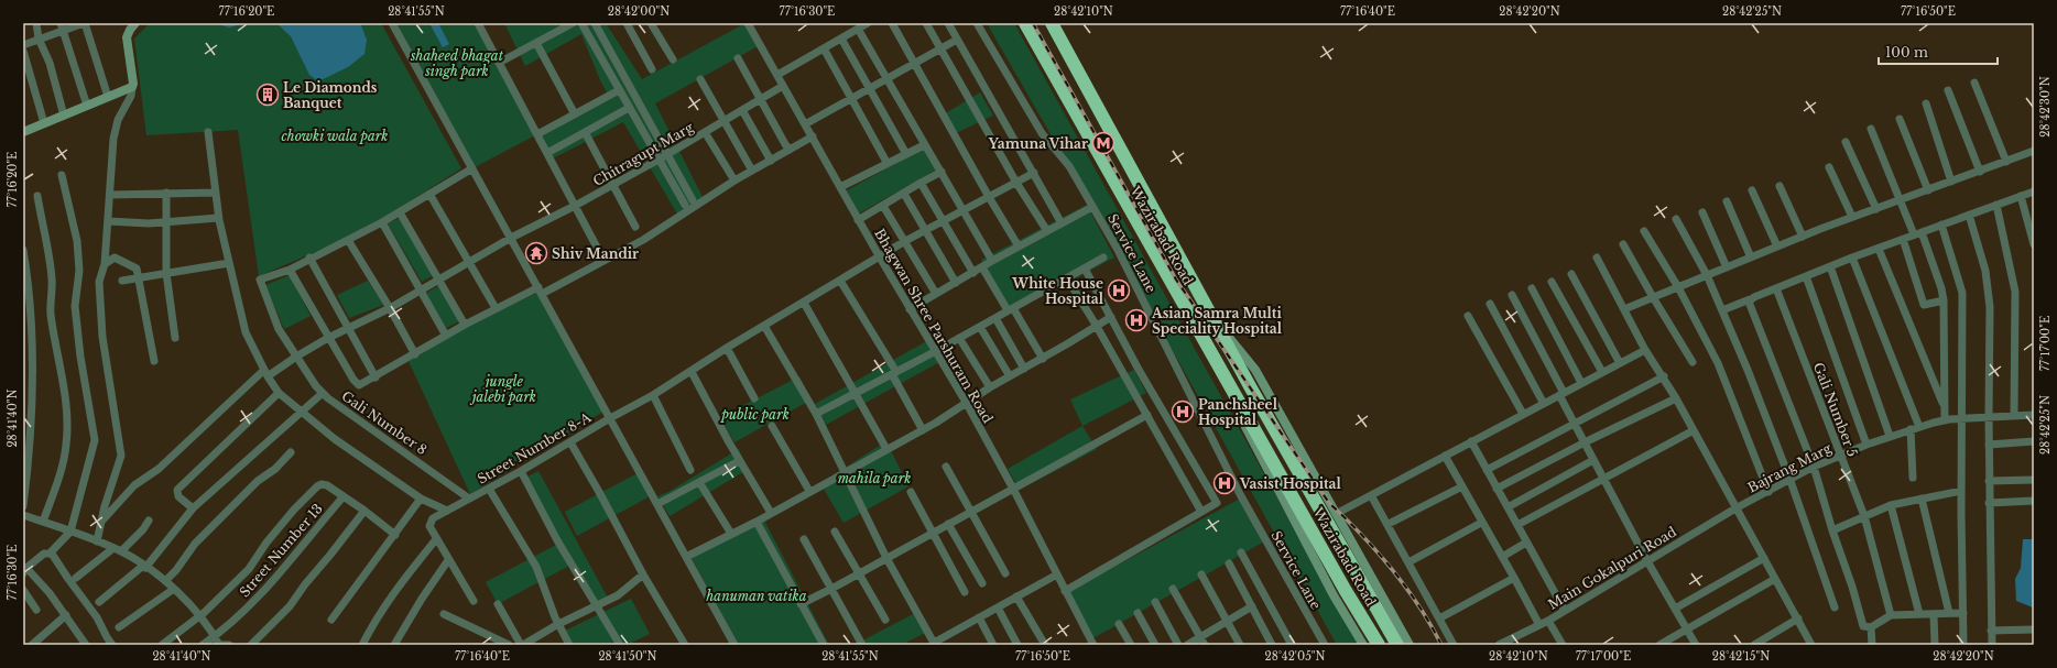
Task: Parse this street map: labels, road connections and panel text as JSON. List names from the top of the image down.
{
  "streets": {
    "highway": ["Wazirabad Road"],
    "street": [
      "Chitragupt Marg",
      "Service Lane",
      "Bhagwan Shree Parshuram Road",
      "Gali Number 5",
      "Gali Number 8",
      "Street Number 8-A",
      "Bajrang Marg",
      "Street Number 13",
      "Main Gokalpuri Road"
    ]
  },
  "crossings": [
    ["Chitragupt Marg", "Bhagwan Shree Parshuram Road"],
    ["Chitragupt Marg", "Gali Number 8"],
    ["Bhagwan Shree Parshuram Road", "Street Number 8-A"],
    ["Gali Number 5", "Bajrang Marg"],
    ["Gali Number 8", "Street Number 8-A"],
    ["Bajrang Marg", "Main Gokalpuri Road"]
  ],
  "parks": [
    "shaheed bhagat singh park",
    "chowki wala park",
    "jungle jalebi park",
    "public park",
    "mahila park",
    "hanuman vatika"
  ],
  "places": {
    "building": ["Le Diamonds Banquet"],
    "metro station": ["Yamuna Vihar"],
    "temple": ["Shiv Mandir"],
    "hospital": [
      "White House Hospital",
      "Asian Samra Multi Speciality Hospital",
      "Panchsheel Hospital",
      "Vasist Hospital"
    ]
  },
  "scale_bar": "100 m",
  "coordinates": [
    "77°16'20\"E",
    "28°41'55\"N",
    "28°42'00\"N",
    "77°16'30\"E",
    "28°42'10\"N",
    "77°16'40\"E",
    "28°42'20\"N",
    "28°42'25\"N",
    "77°16'50\"E",
    "28°42'30\"N",
    "77°17'00\"E",
    "28°41'40\"N",
    "28°41'50\"N",
    "28°42'05\"N",
    "28°42'15\"N"
  ]
}
